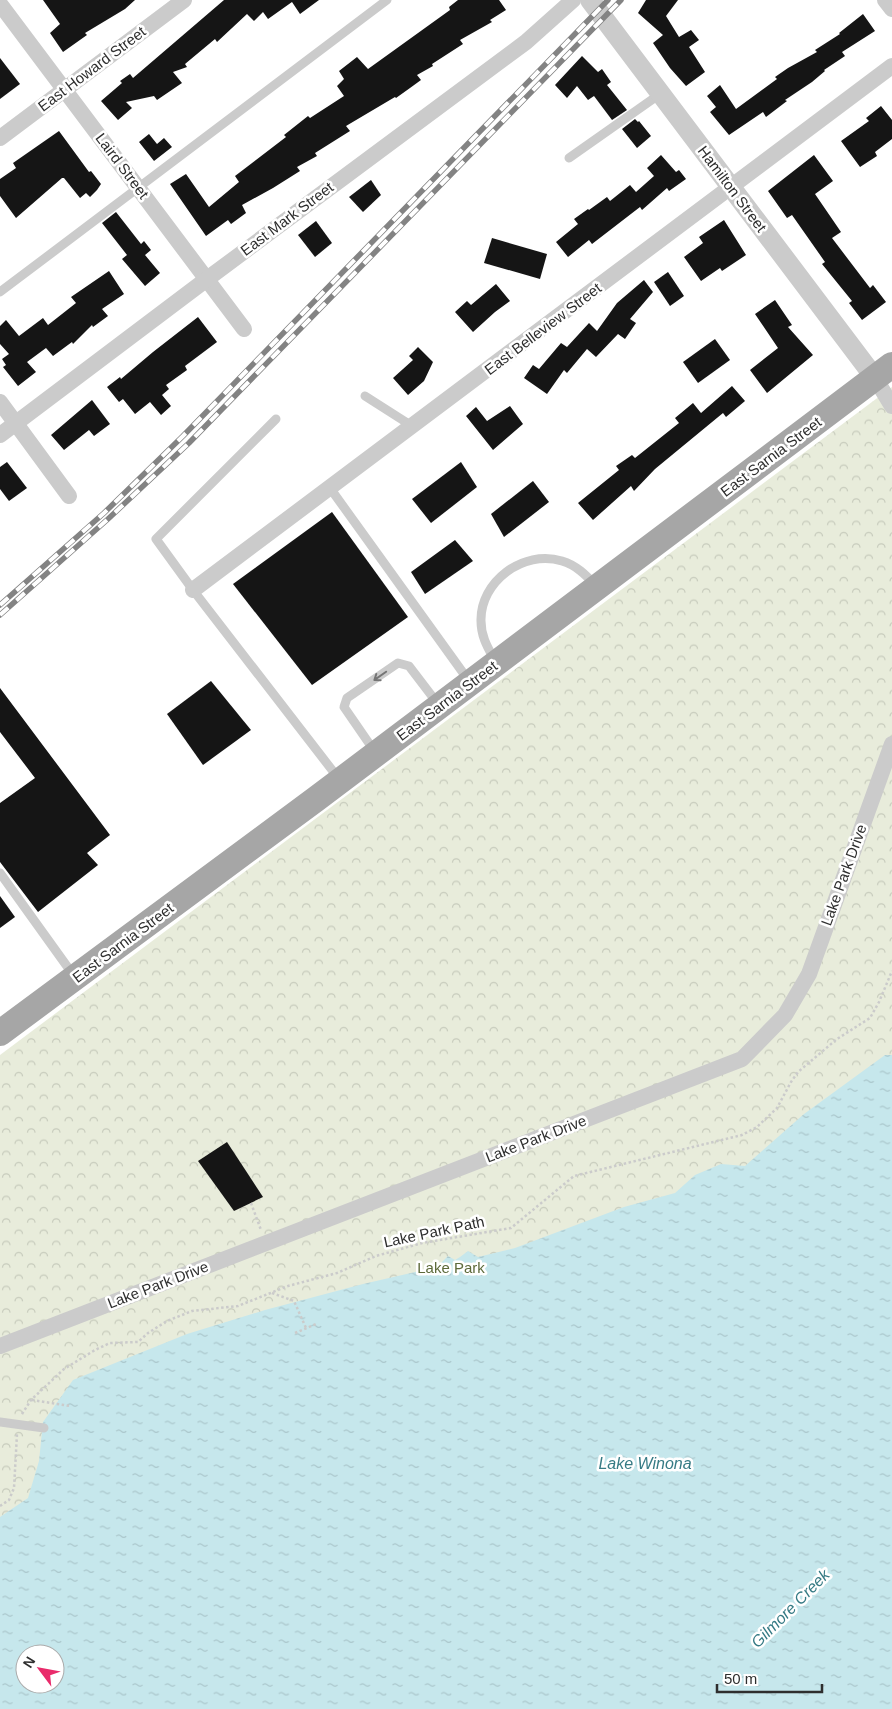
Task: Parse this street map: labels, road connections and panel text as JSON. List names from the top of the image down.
{
  "streets": {
    "main road": ["East Sarnia Street"],
    "street": [
      "East Howard Street",
      "Laird Street",
      "Hamilton Street",
      "East Mark Street",
      "East Belleview Street",
      "Lake Park Drive"
    ],
    "path": ["Lake Park Path"]
  },
  "crossings": [
    ["East Howard Street", "Laird Street"],
    ["Laird Street", "East Mark Street"],
    ["Hamilton Street", "East Belleview Street"],
    ["Hamilton Street", "East Sarnia Street"]
  ],
  "water": ["Lake Winona", "Gilmore Creek"],
  "parks": ["Lake Park"],
  "scale_bar": "50 m",
  "north": "top left"
}
